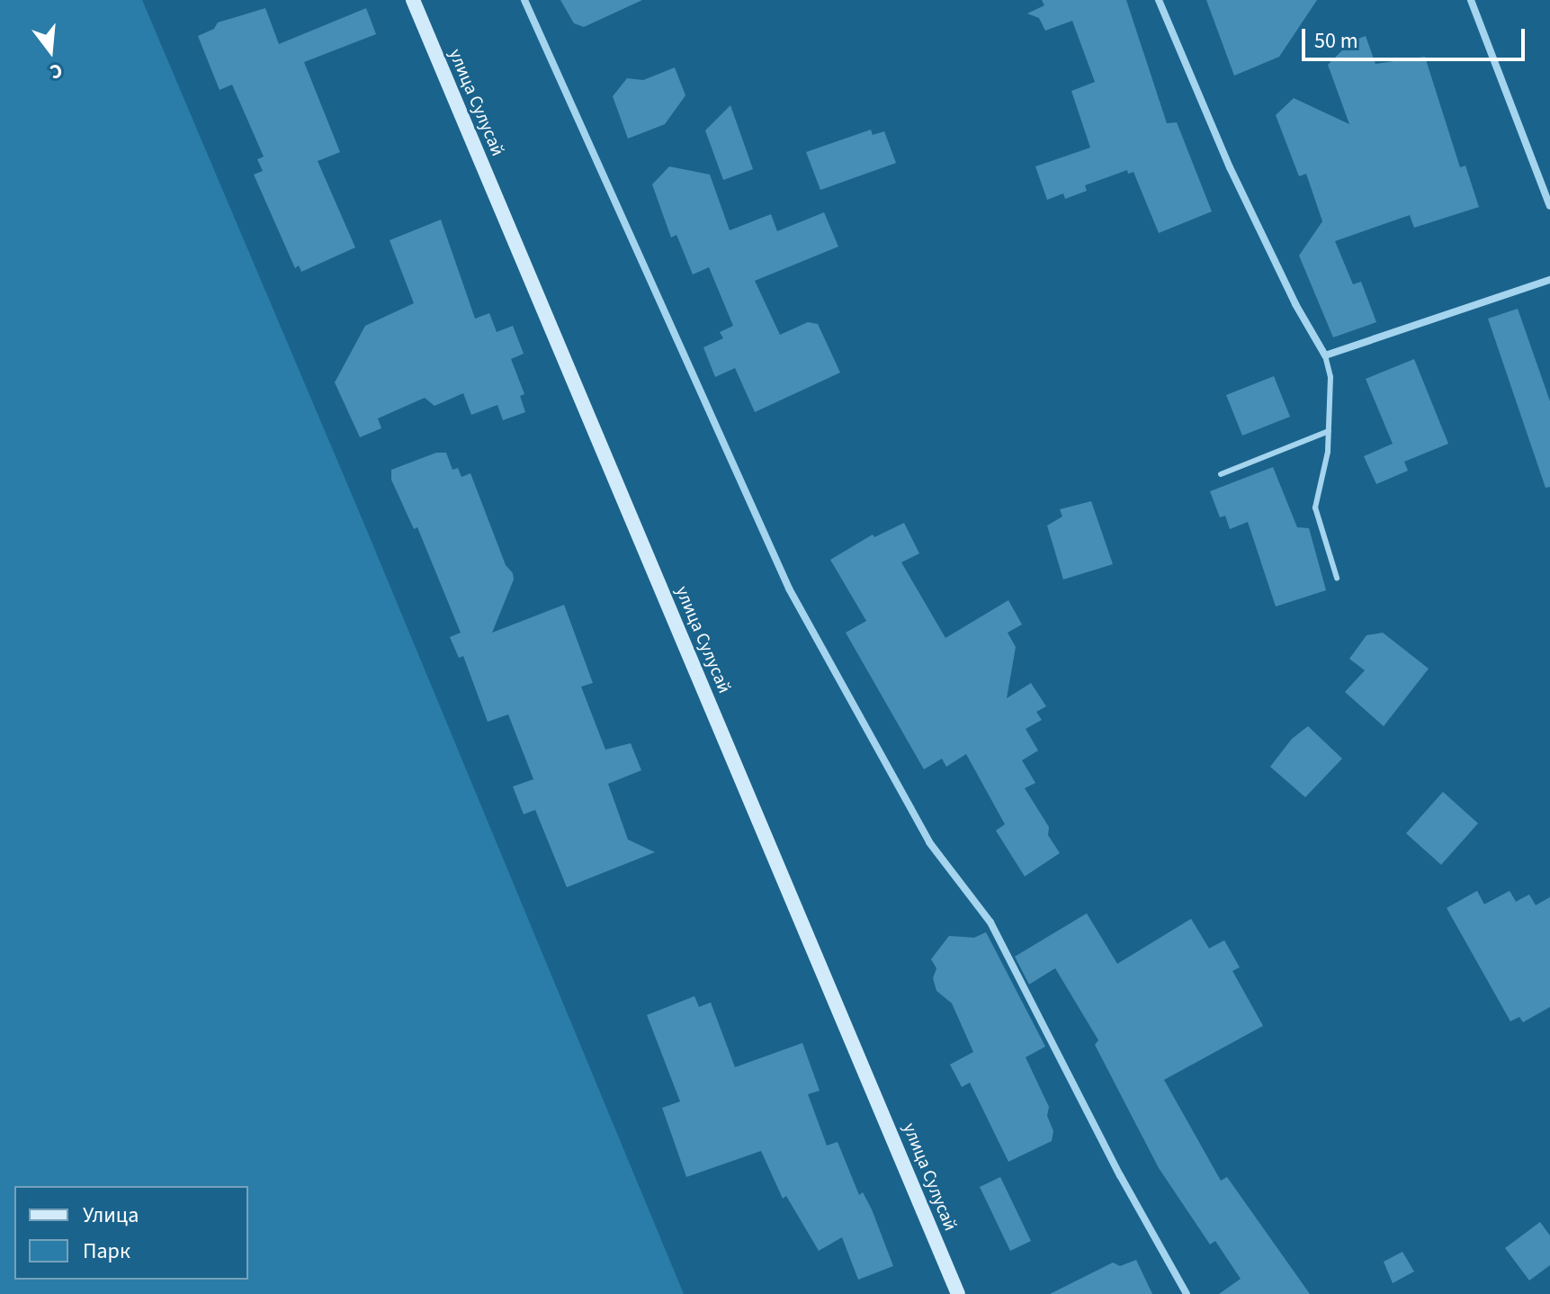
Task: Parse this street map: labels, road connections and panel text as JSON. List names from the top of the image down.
{
  "streets": {
    "main road": ["улица Сулусай"]
  },
  "legend": ["Улица", "Парк"],
  "scale_bar": "50 m",
  "north": "bottom"
}
